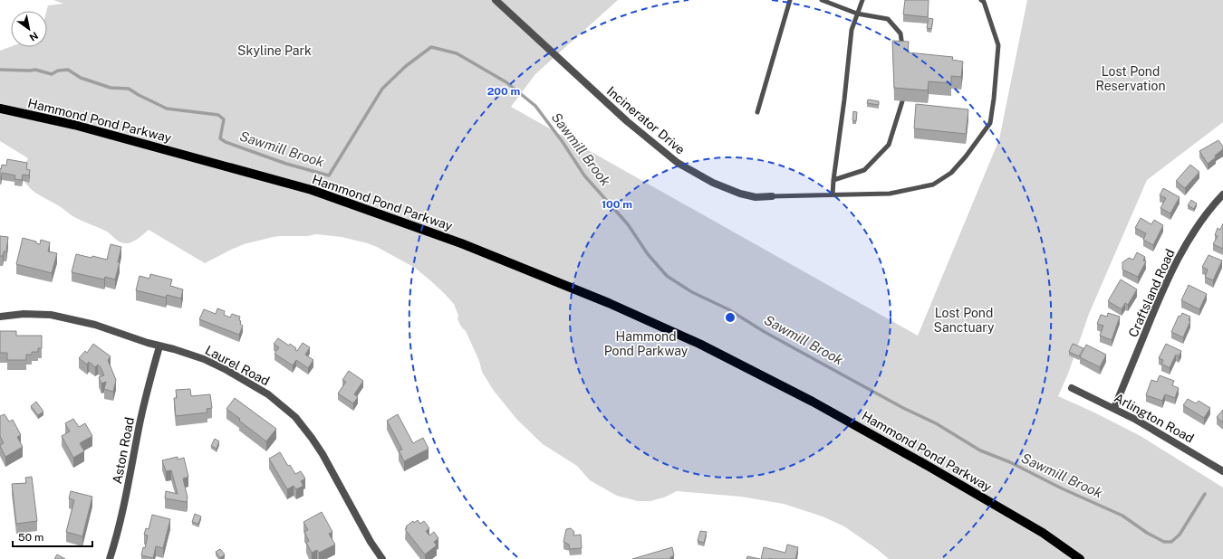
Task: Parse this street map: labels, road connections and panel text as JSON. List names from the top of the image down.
{
  "streets": {
    "main road": ["Hammond Pond Parkway"],
    "street": [
      "Incinerator Drive",
      "Craftsland Road",
      "Laurel Road",
      "Arlington Road",
      "Aston Road"
    ]
  },
  "crossings": [
    ["Craftsland Road", "Arlington Road"],
    ["Laurel Road", "Aston Road"]
  ],
  "water": ["Sawmill Brook"],
  "parks": [
    "Skyline Park",
    "Lost Pond Reservation",
    "Lost Pond Sanctuary",
    "Hammond Pond Parkway"
  ],
  "scale_bar": "50 m",
  "north": "bottom right",
  "rings": ["200 m", "100 m"]
}
